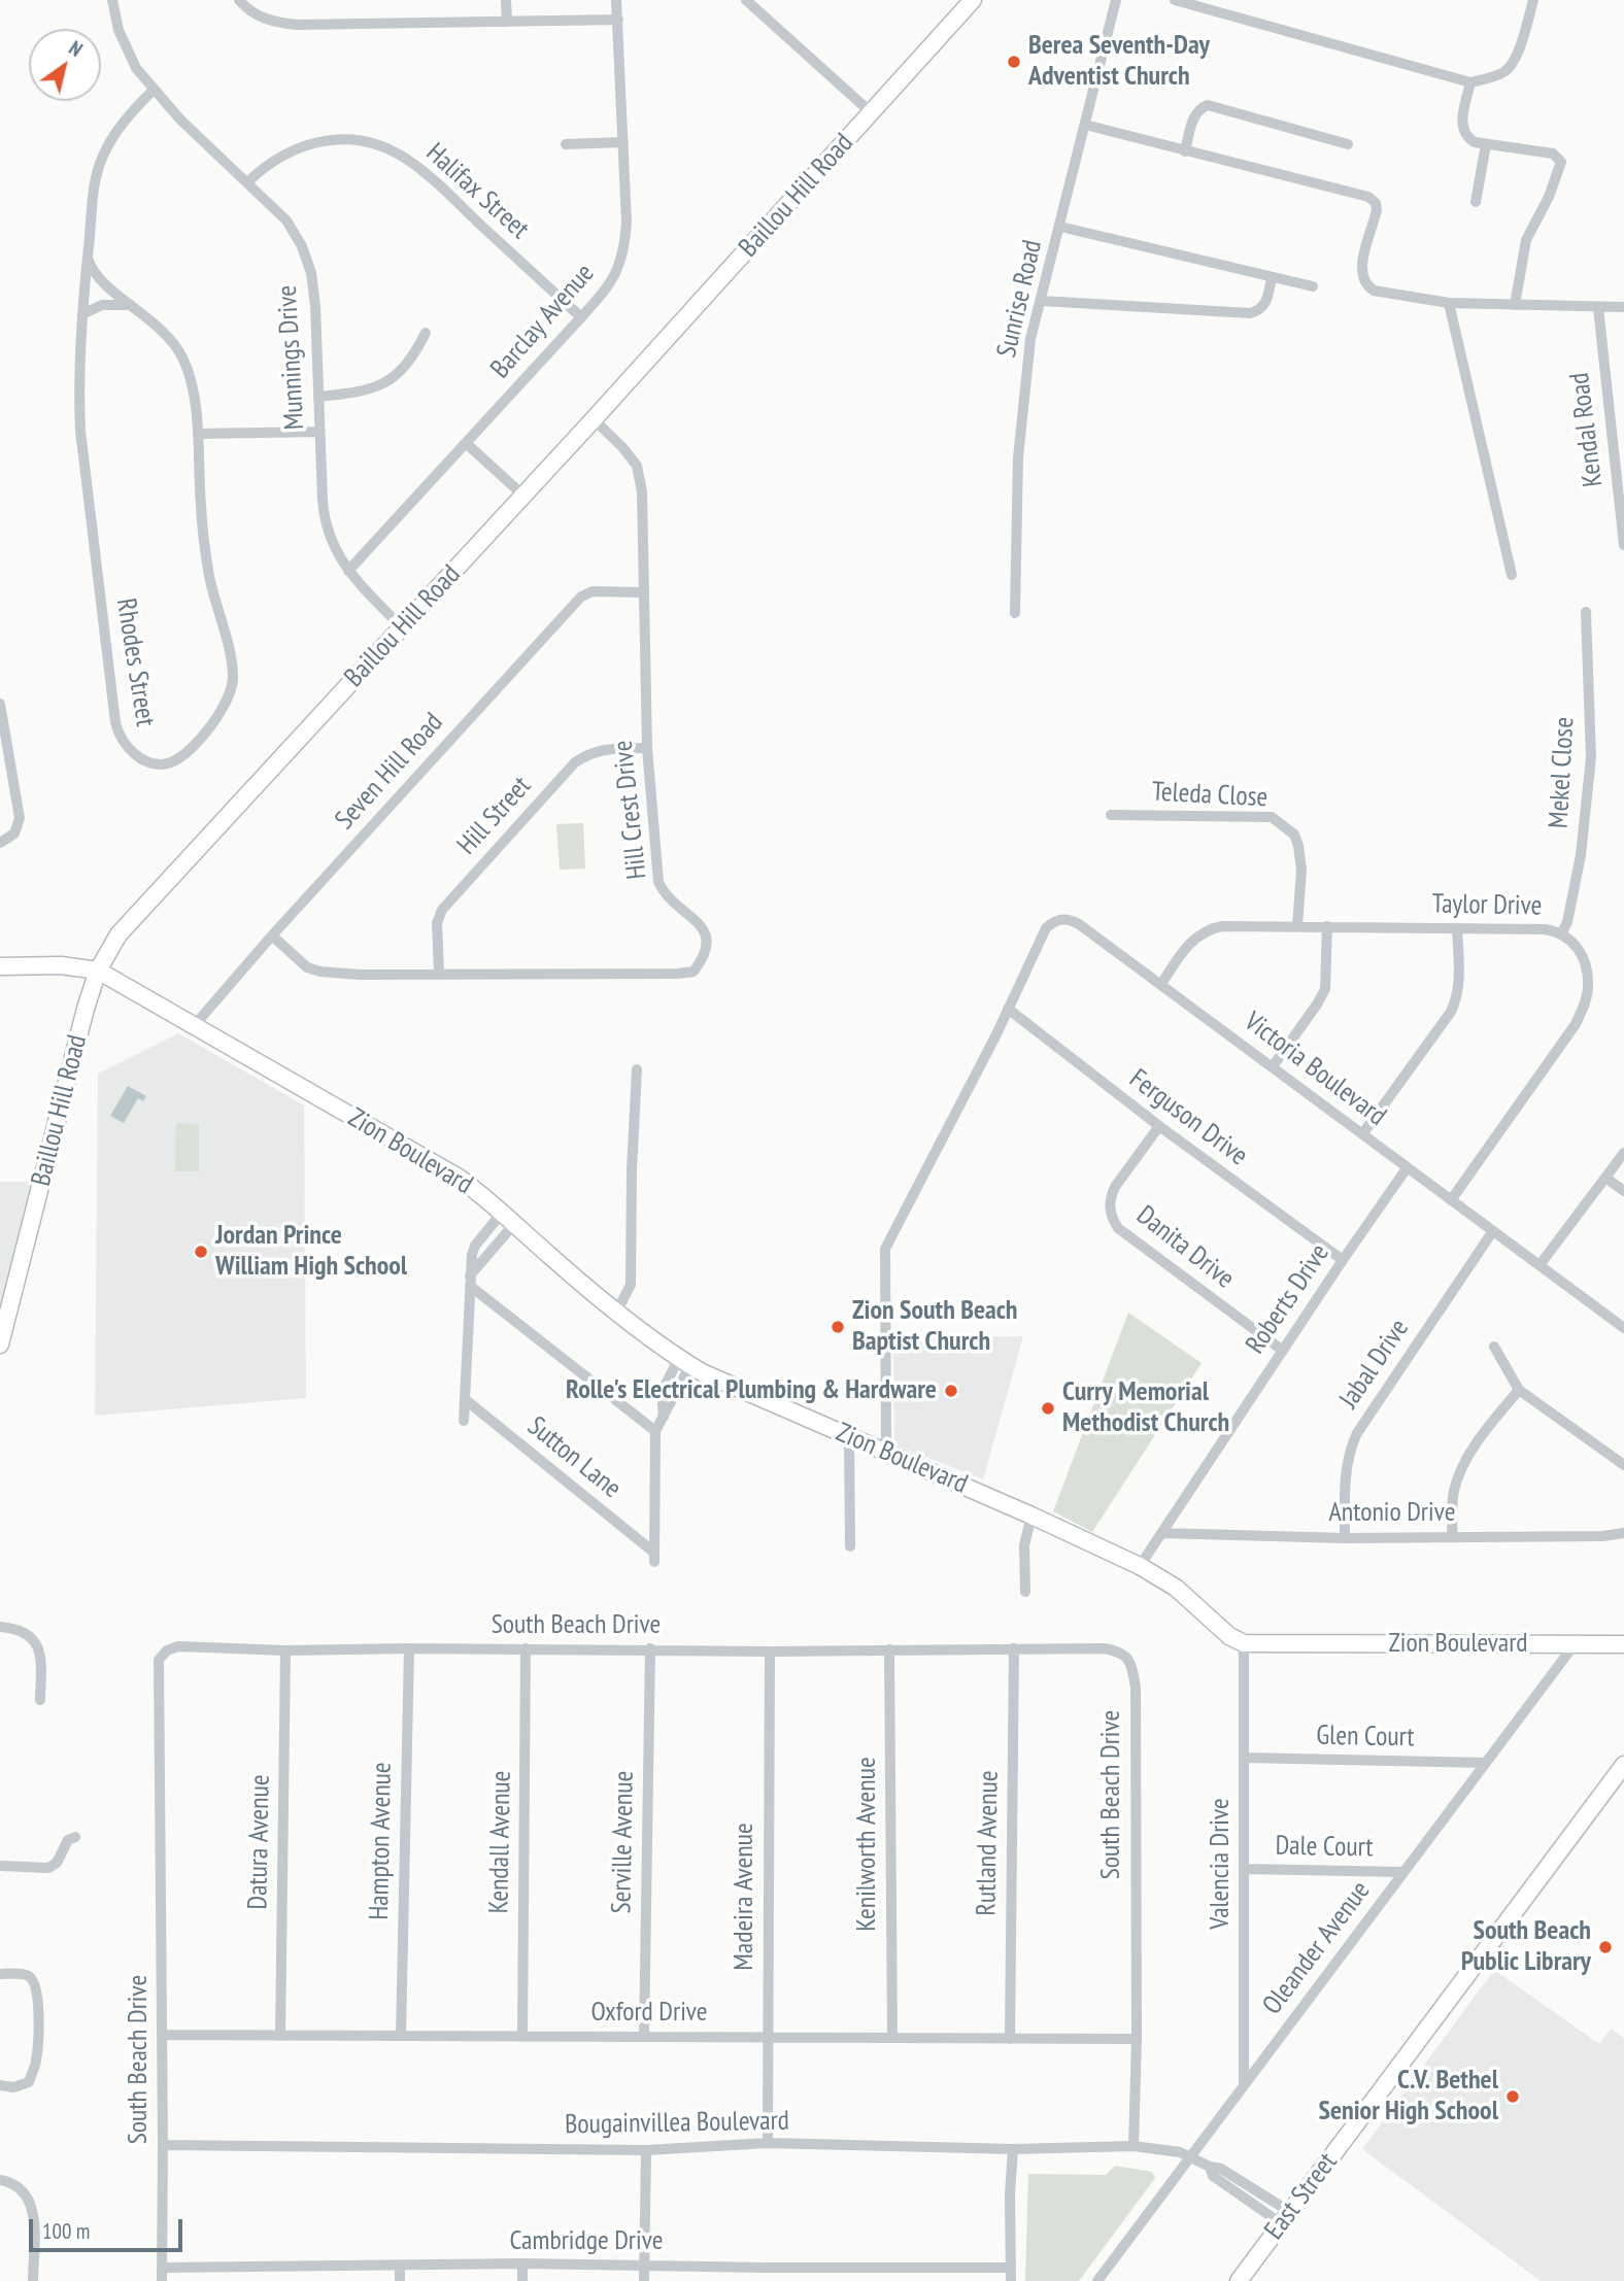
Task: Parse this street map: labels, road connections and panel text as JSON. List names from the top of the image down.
{
  "streets": {
    "main road": ["Baillou Hill Road", "Zion Boulevard", "East Street"],
    "street": [
      "Halifax Street",
      "Sunrise Road",
      "Barclay Avenue",
      "Munnings Drive",
      "Kendal Road",
      "Rhodes Street",
      "Seven Hill Road",
      "Mekel Close",
      "Teleda Close",
      "Hill Crest Drive",
      "Hill Street",
      "Taylor Drive",
      "Victoria Boulevard",
      "Ferguson Drive",
      "Danita Drive",
      "Roberts Drive",
      "Jabal Drive",
      "Sutton Lane",
      "Antonio Drive",
      "South Beach Drive",
      "Glen Court",
      "Hampton Avenue",
      "Datura Avenue",
      "Kendall Avenue",
      "Serville Avenue",
      "Rutland Avenue",
      "Kenilworth Avenue",
      "Dale Court",
      "Valencia Drive",
      "Madeira Avenue",
      "Oleander Avenue",
      "Oxford Drive",
      "Bougainvillea Boulevard",
      "Cambridge Drive"
    ]
  },
  "crossings": [
    ["Halifax Street", "Barclay Avenue"],
    ["Halifax Street", "Munnings Drive"],
    ["Baillou Hill Road", "Munnings Drive"],
    ["Baillou Hill Road", "Hill Crest Drive"],
    ["Baillou Hill Road", "Zion Boulevard"],
    ["Barclay Avenue", "Munnings Drive"],
    ["Munnings Drive", "Rhodes Street"],
    ["Seven Hill Road", "Hill Crest Drive"],
    ["Seven Hill Road", "Zion Boulevard"],
    ["Mekel Close", "Taylor Drive"],
    ["Teleda Close", "Taylor Drive"],
    ["Hill Crest Drive", "Hill Street"],
    ["Taylor Drive", "Victoria Boulevard"],
    ["Victoria Boulevard", "Ferguson Drive"],
    ["Victoria Boulevard", "Roberts Drive"],
    ["Victoria Boulevard", "Jabal Drive"],
    ["Ferguson Drive", "Danita Drive"],
    ["Ferguson Drive", "Roberts Drive"],
    ["Zion Boulevard", "Roberts Drive"],
    ["Zion Boulevard", "Valencia Drive"],
    ["Zion Boulevard", "Oleander Avenue"],
    ["Danita Drive", "Roberts Drive"],
    ["Roberts Drive", "Antonio Drive"],
    ["Jabal Drive", "Antonio Drive"],
    ["South Beach Drive", "Hampton Avenue"],
    ["South Beach Drive", "Datura Avenue"],
    ["South Beach Drive", "Kendall Avenue"],
    ["South Beach Drive", "Serville Avenue"],
    ["South Beach Drive", "Rutland Avenue"],
    ["South Beach Drive", "Kenilworth Avenue"],
    ["South Beach Drive", "Madeira Avenue"],
    ["South Beach Drive", "Oxford Drive"],
    ["South Beach Drive", "Bougainvillea Boulevard"],
    ["South Beach Drive", "Cambridge Drive"],
    ["Glen Court", "Valencia Drive"],
    ["Glen Court", "Oleander Avenue"],
    ["Hampton Avenue", "Oxford Drive"],
    ["Datura Avenue", "Oxford Drive"],
    ["Kendall Avenue", "Oxford Drive"],
    ["Serville Avenue", "Oxford Drive"],
    ["Rutland Avenue", "Oxford Drive"],
    ["Kenilworth Avenue", "Oxford Drive"],
    ["Dale Court", "Valencia Drive"],
    ["Dale Court", "Oleander Avenue"],
    ["Valencia Drive", "Oleander Avenue"],
    ["Madeira Avenue", "Oxford Drive"],
    ["Madeira Avenue", "Bougainvillea Boulevard"],
    ["Oleander Avenue", "Bougainvillea Boulevard"],
    ["Bougainvillea Boulevard", "East Street"]
  ],
  "places": [
    "Berea Seventh-Day Adventist Church",
    "Jordan Prince William High School",
    "Zion South Beach Baptist Church",
    "Rolle's Electrical Plumbing & Hardware",
    "Curry Memorial Methodist Church",
    "South Beach Public Library",
    "C.V. Bethel Senior High School"
  ],
  "scale_bar": "100 m",
  "north": "top right"
}
